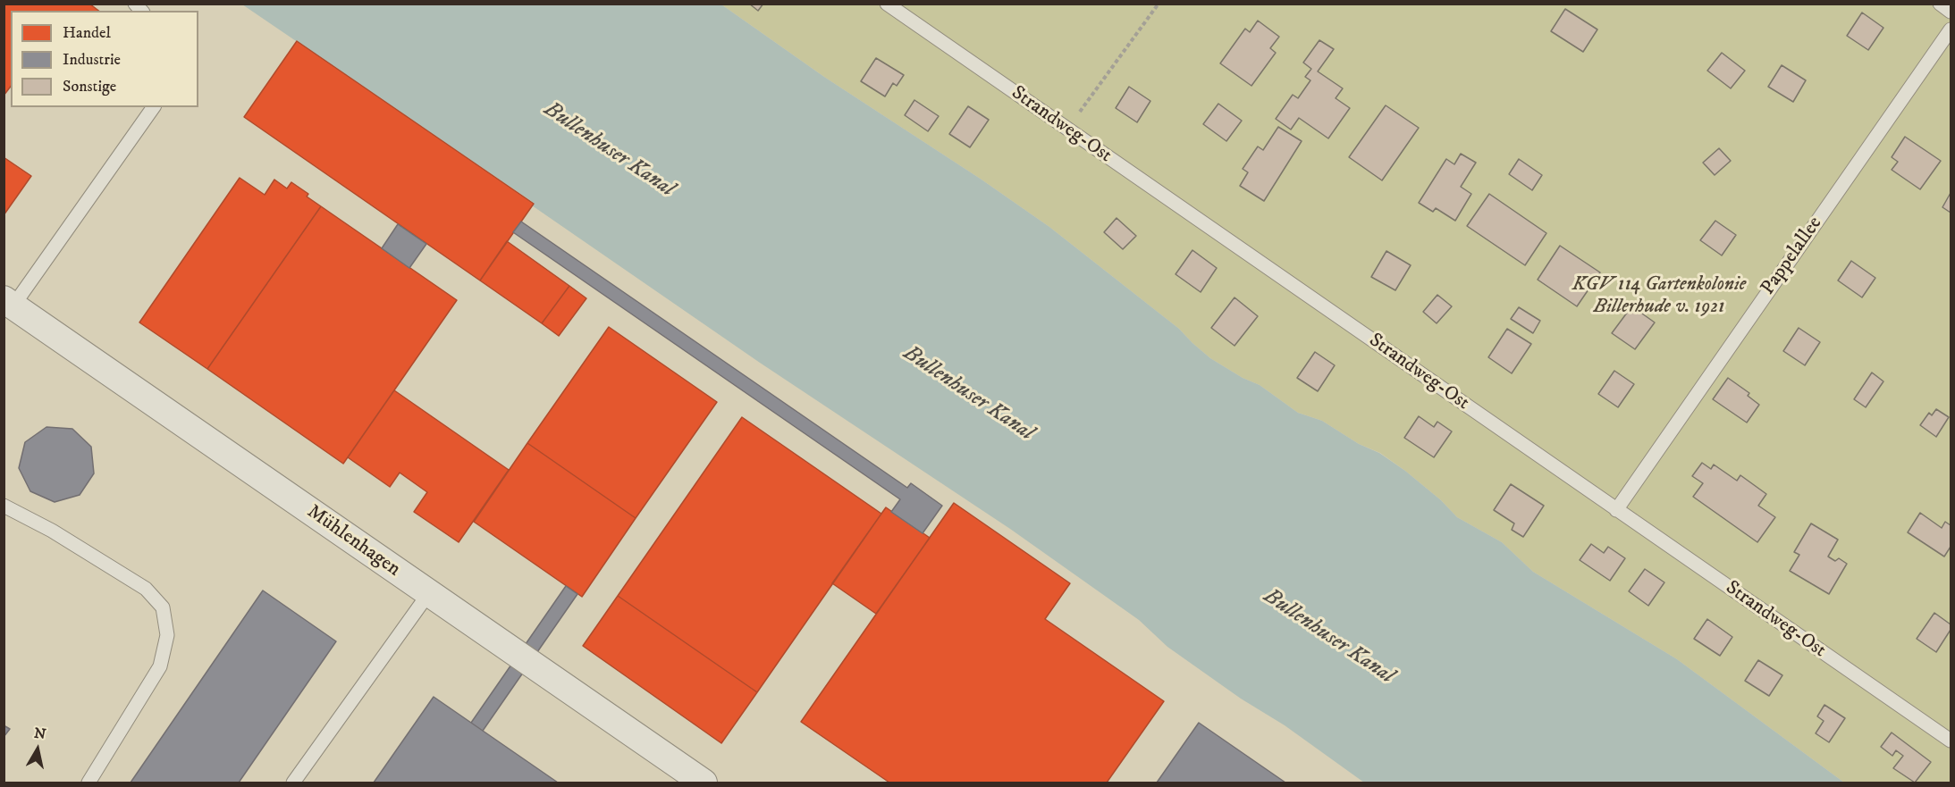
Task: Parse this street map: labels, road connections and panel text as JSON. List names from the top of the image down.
{
  "streets": {
    "street": ["Mühlenhagen"],
    "lane": ["Strandweg-Ost", "Pappelallee"]
  },
  "crossings": [
    ["Strandweg-Ost", "Pappelallee"]
  ],
  "water": ["Bullenhuser Kanal"],
  "parks": ["KGV 114 Gartenkolonie Billerhude v. 1921"],
  "legend": ["Handel", "Industrie", "Sonstige"],
  "north": "top"
}
